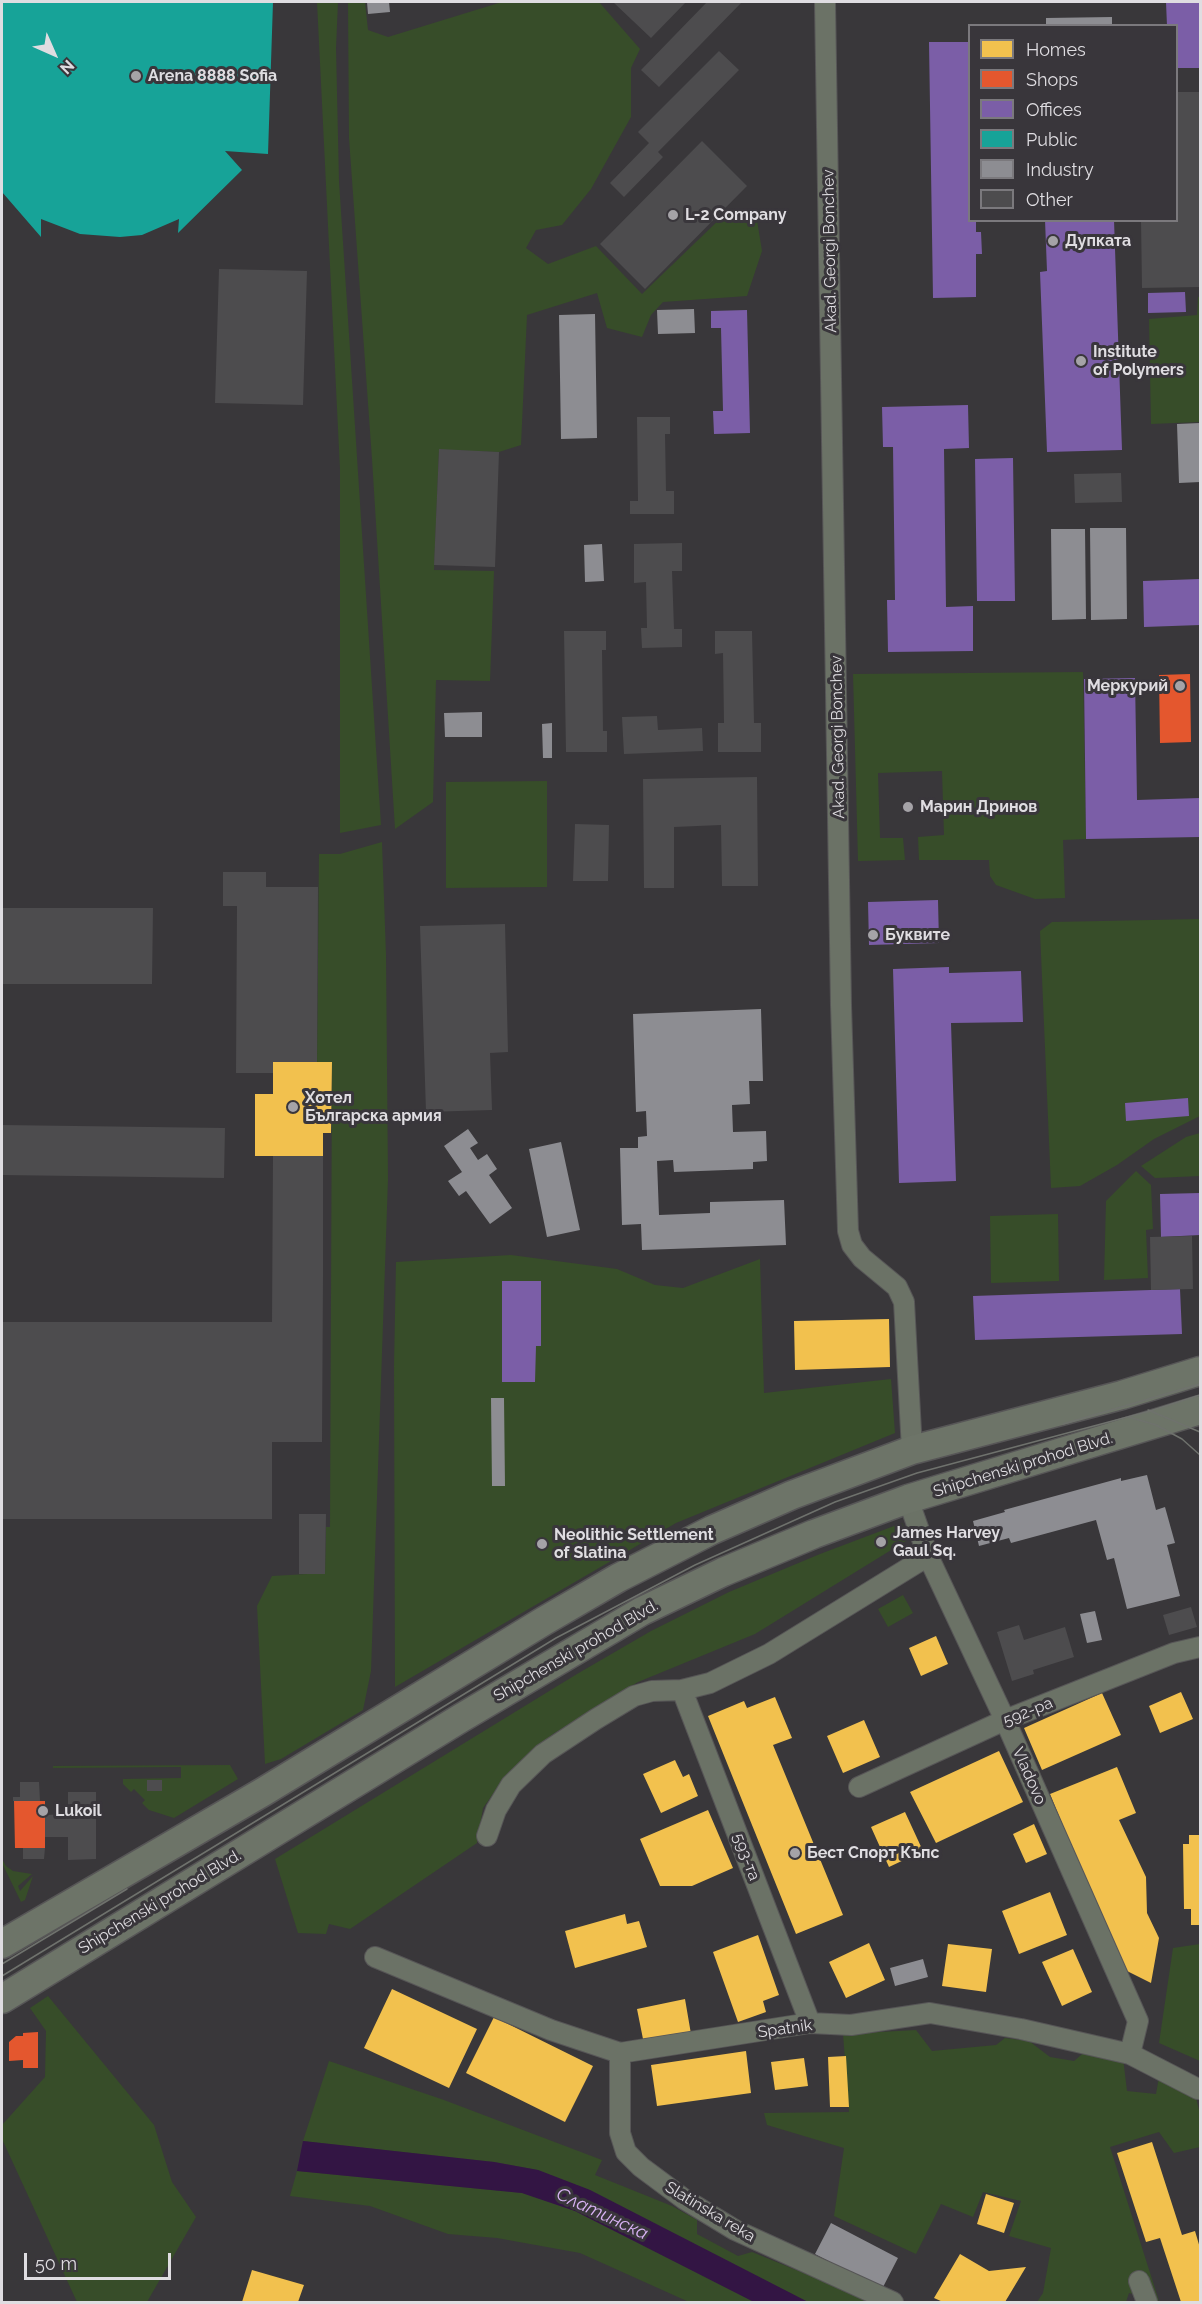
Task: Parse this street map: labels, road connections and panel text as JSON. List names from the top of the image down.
{
  "streets": {
    "main road": ["Shipchenski prohod Blvd."],
    "street": [
      "Akad. Georgi Bonchev",
      "592-ра",
      "Vladovo",
      "593-та",
      "Spatnik",
      "Slatinska reka"
    ]
  },
  "crossings": [
    ["Shipchenski prohod Blvd.", "Vladovo"],
    ["592-ра", "Vladovo"],
    ["Vladovo", "Spatnik"],
    ["593-та", "Spatnik"],
    ["Spatnik", "Slatinska reka"]
  ],
  "water": ["Слатинска"],
  "places": [
    "Arena 8888 Sofia",
    "L-2 Company",
    "Дупката",
    "Institute of Polymers",
    "Меркурий",
    "Марин Дринов",
    "Буквите",
    "Хотел Българска армия",
    "James Harvey Gaul Sq.",
    "Neolithic Settlement of Slatina",
    "Lukoil",
    "Бест Спорт Къпс"
  ],
  "legend": [
    "Homes",
    "Shops",
    "Offices",
    "Public",
    "Industry",
    "Other"
  ],
  "scale_bar": "50 m",
  "north": "bottom right"
}
